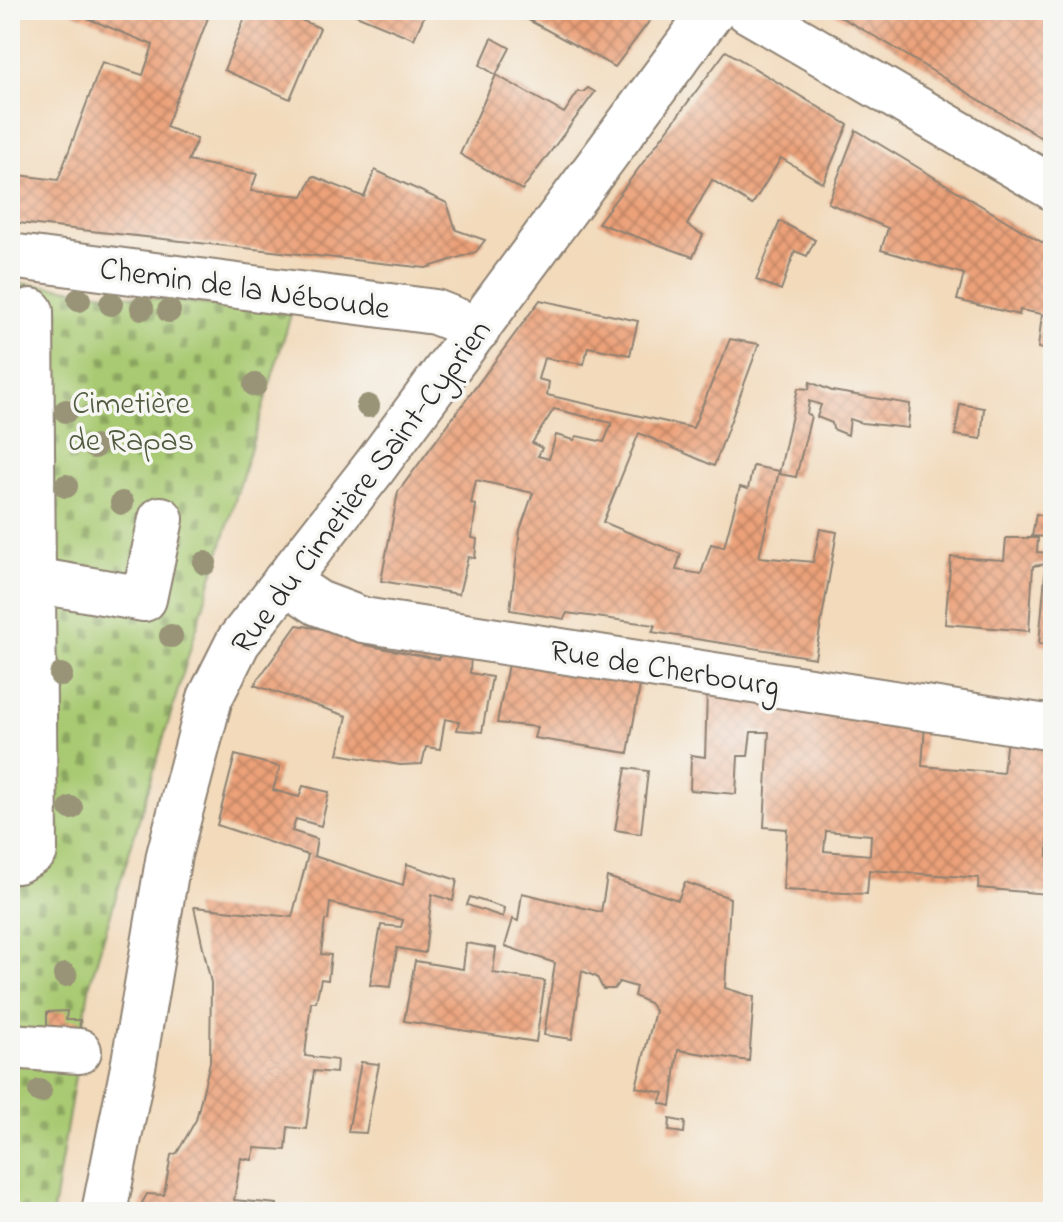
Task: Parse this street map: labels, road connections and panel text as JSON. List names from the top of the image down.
{
  "streets": {
    "street": ["Chemin de la Néboude", "Rue du Cimetière Saint-Cyprien", "Rue de Cherbourg"]
  },
  "crossings": [
    ["Chemin de la Néboude", "Rue du Cimetière Saint-Cyprien"],
    ["Rue du Cimetière Saint-Cyprien", "Rue de Cherbourg"]
  ],
  "parks": ["Cimetière de Rapas"]
}
